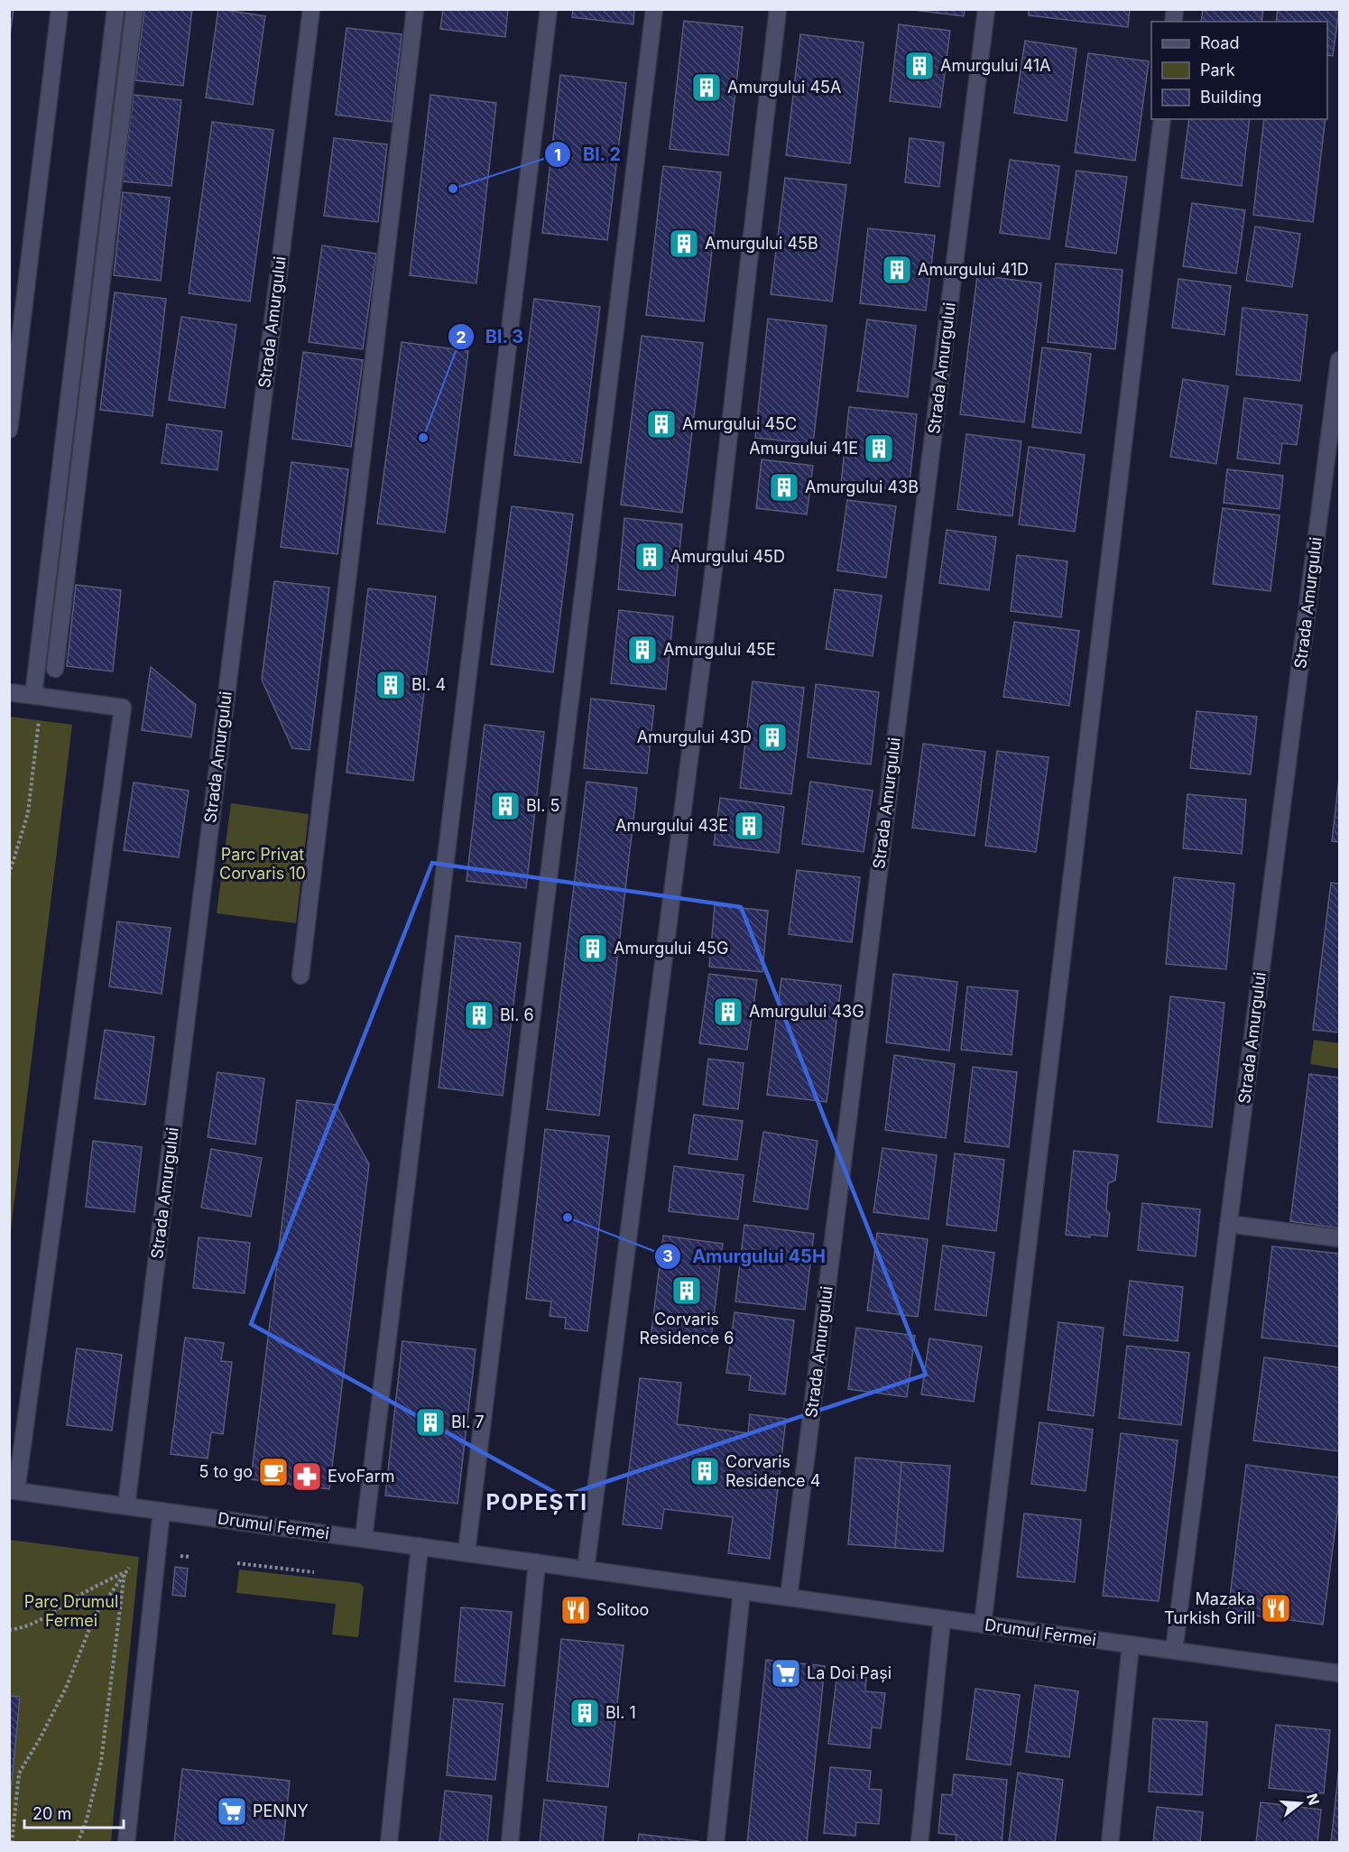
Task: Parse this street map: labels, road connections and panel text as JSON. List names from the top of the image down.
{
  "streets": {
    "street": ["Strada Amurgului", "Drumul Fermei"]
  },
  "crossings": [
    ["Strada Amurgului", "Drumul Fermei"]
  ],
  "districts": ["POPEȘTI"],
  "parks": ["Parc Privat Corvaris 10", "Parc Drumul Fermei"],
  "places": {
    "building": [
      "Amurgului 41A",
      "Amurgului 45A",
      "Amurgului 45B",
      "Amurgului 41D",
      "Amurgului 45C",
      "Amurgului 41E",
      "Amurgului 43B",
      "Amurgului 45D",
      "Amurgului 45E",
      "Bl. 4",
      "Amurgului 43D",
      "Bl. 5",
      "Amurgului 43E",
      "Amurgului 45G",
      "Amurgului 43G",
      "Bl. 6",
      "Corvaris Residence 6",
      "Bl. 7",
      "Corvaris Residence 4",
      "Bl. 1"
    ],
    "other": ["Bl. 2", "Bl. 3", "Amurgului 45H"],
    "cafe": ["5 to go"],
    "pharmacy": ["EvoFarm"],
    "restaurant": ["Mazaka Turkish Grill", "Solitoo"],
    "supermarket": ["La Doi Pași", "PENNY"]
  },
  "legend": ["Road", "Park", "Building"],
  "scale_bar": "20 m",
  "north": "right"
}
